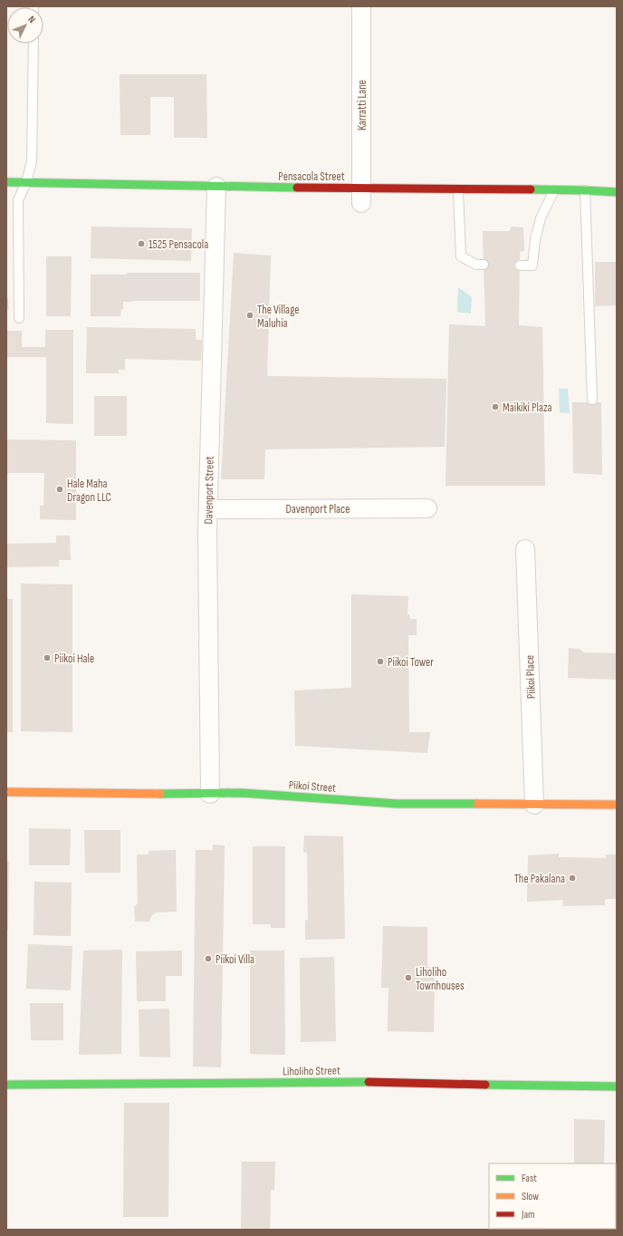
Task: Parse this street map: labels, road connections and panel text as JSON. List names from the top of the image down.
{
  "streets": {
    "main road": ["Pensacola Street", "Piikoi Street", "Liholiho Street"],
    "street": [
      "Karratti Lane",
      "Davenport Street",
      "Davenport Place",
      "Piikoi Place"
    ]
  },
  "crossings": [
    ["Karratti Lane", "Pensacola Street"],
    ["Pensacola Street", "Davenport Street"],
    ["Davenport Street", "Davenport Place"],
    ["Davenport Street", "Piikoi Street"],
    ["Piikoi Place", "Piikoi Street"]
  ],
  "places": [
    "1525 Pensacola",
    "The Village Maluhia",
    "Maikiki Plaza",
    "Hale Maha Dragon LLC",
    "Piikoi Hale",
    "Piikoi Tower",
    "The Pakalana",
    "Piikoi Villa",
    "Liholiho Townhouses"
  ],
  "legend": ["Fast", "Slow", "Jam"],
  "north": "top right"
}
